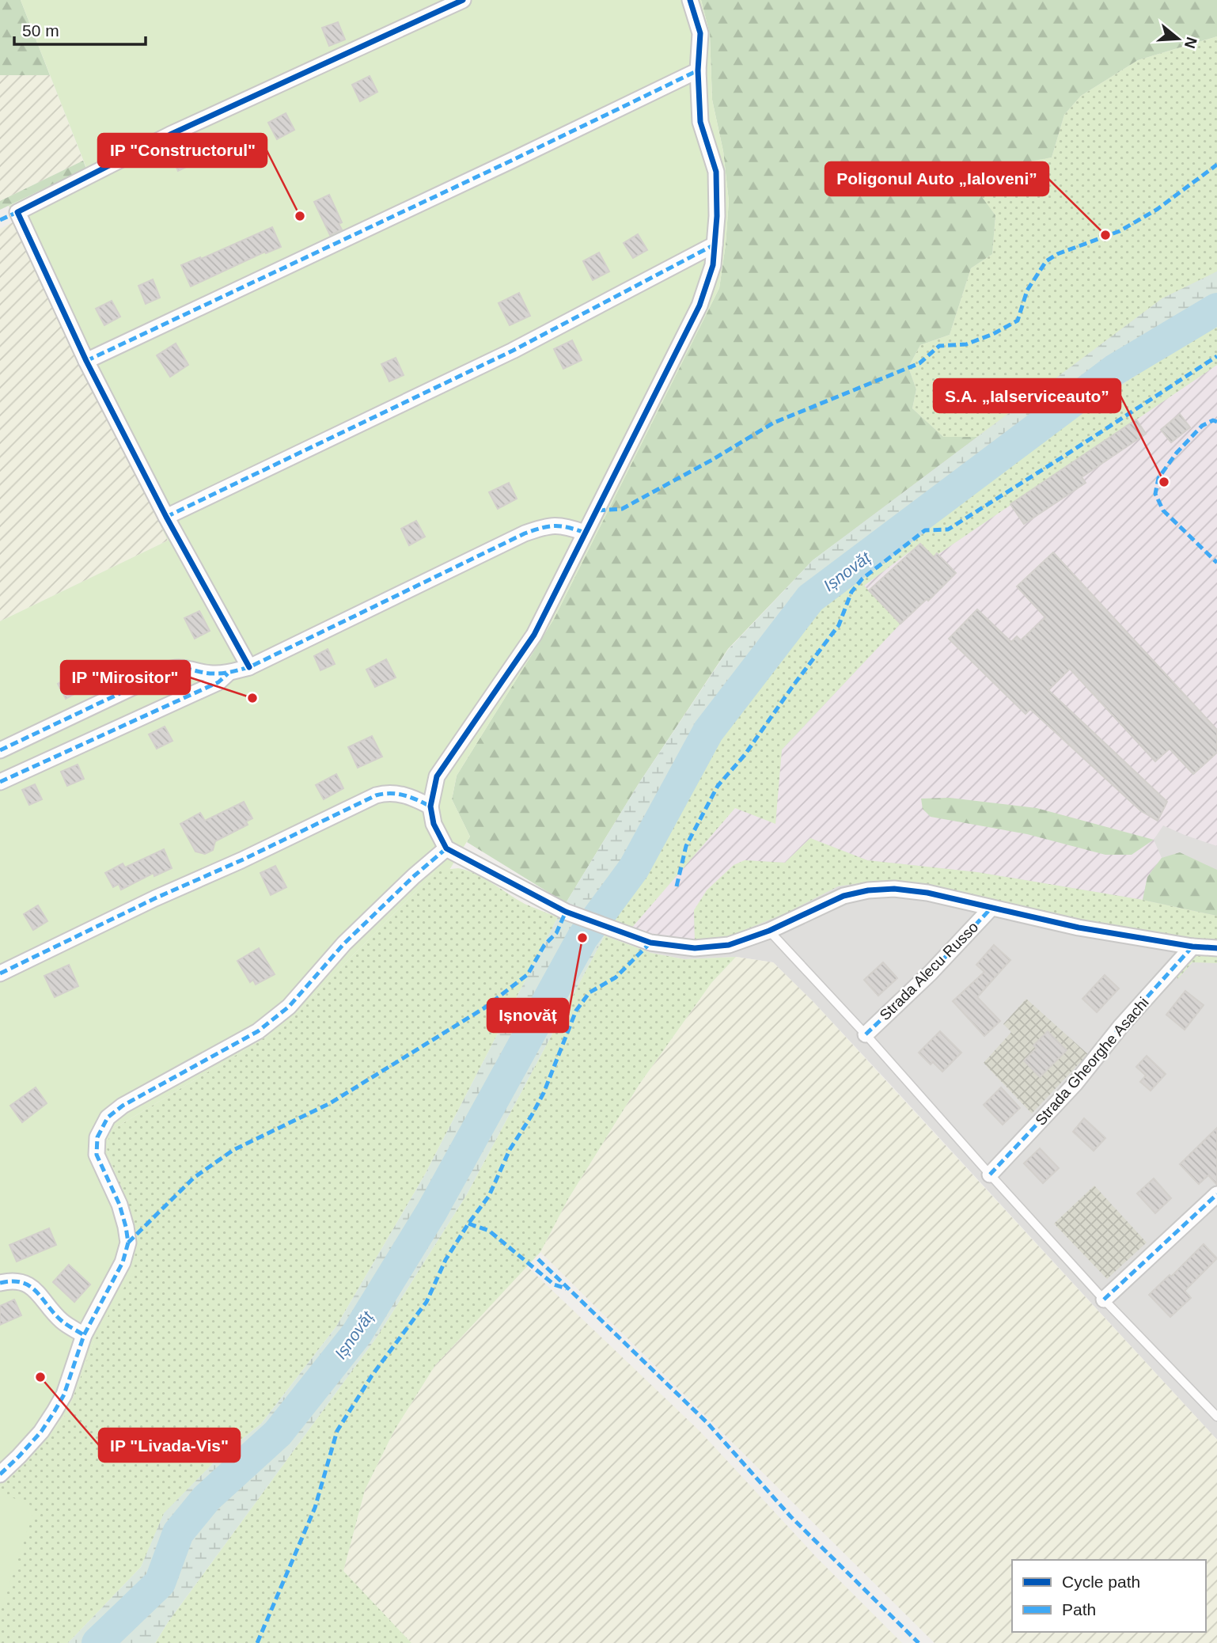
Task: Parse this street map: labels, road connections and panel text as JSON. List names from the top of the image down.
{
  "streets": {
    "street": ["Strada Alecu Russo", "Strada Gheorghe Asachi"]
  },
  "water": ["Ișnovăț"],
  "places": [
    "IP \"Constructorul\"",
    "Poligonul Auto „Ialoveni”",
    "S.A. „Ialserviceauto”",
    "IP \"Mirositor\"",
    "Ișnovăț",
    "IP \"Livada-Vis\""
  ],
  "legend": ["Cycle path", "Path"],
  "scale_bar": "50 m",
  "north": "right"
}
